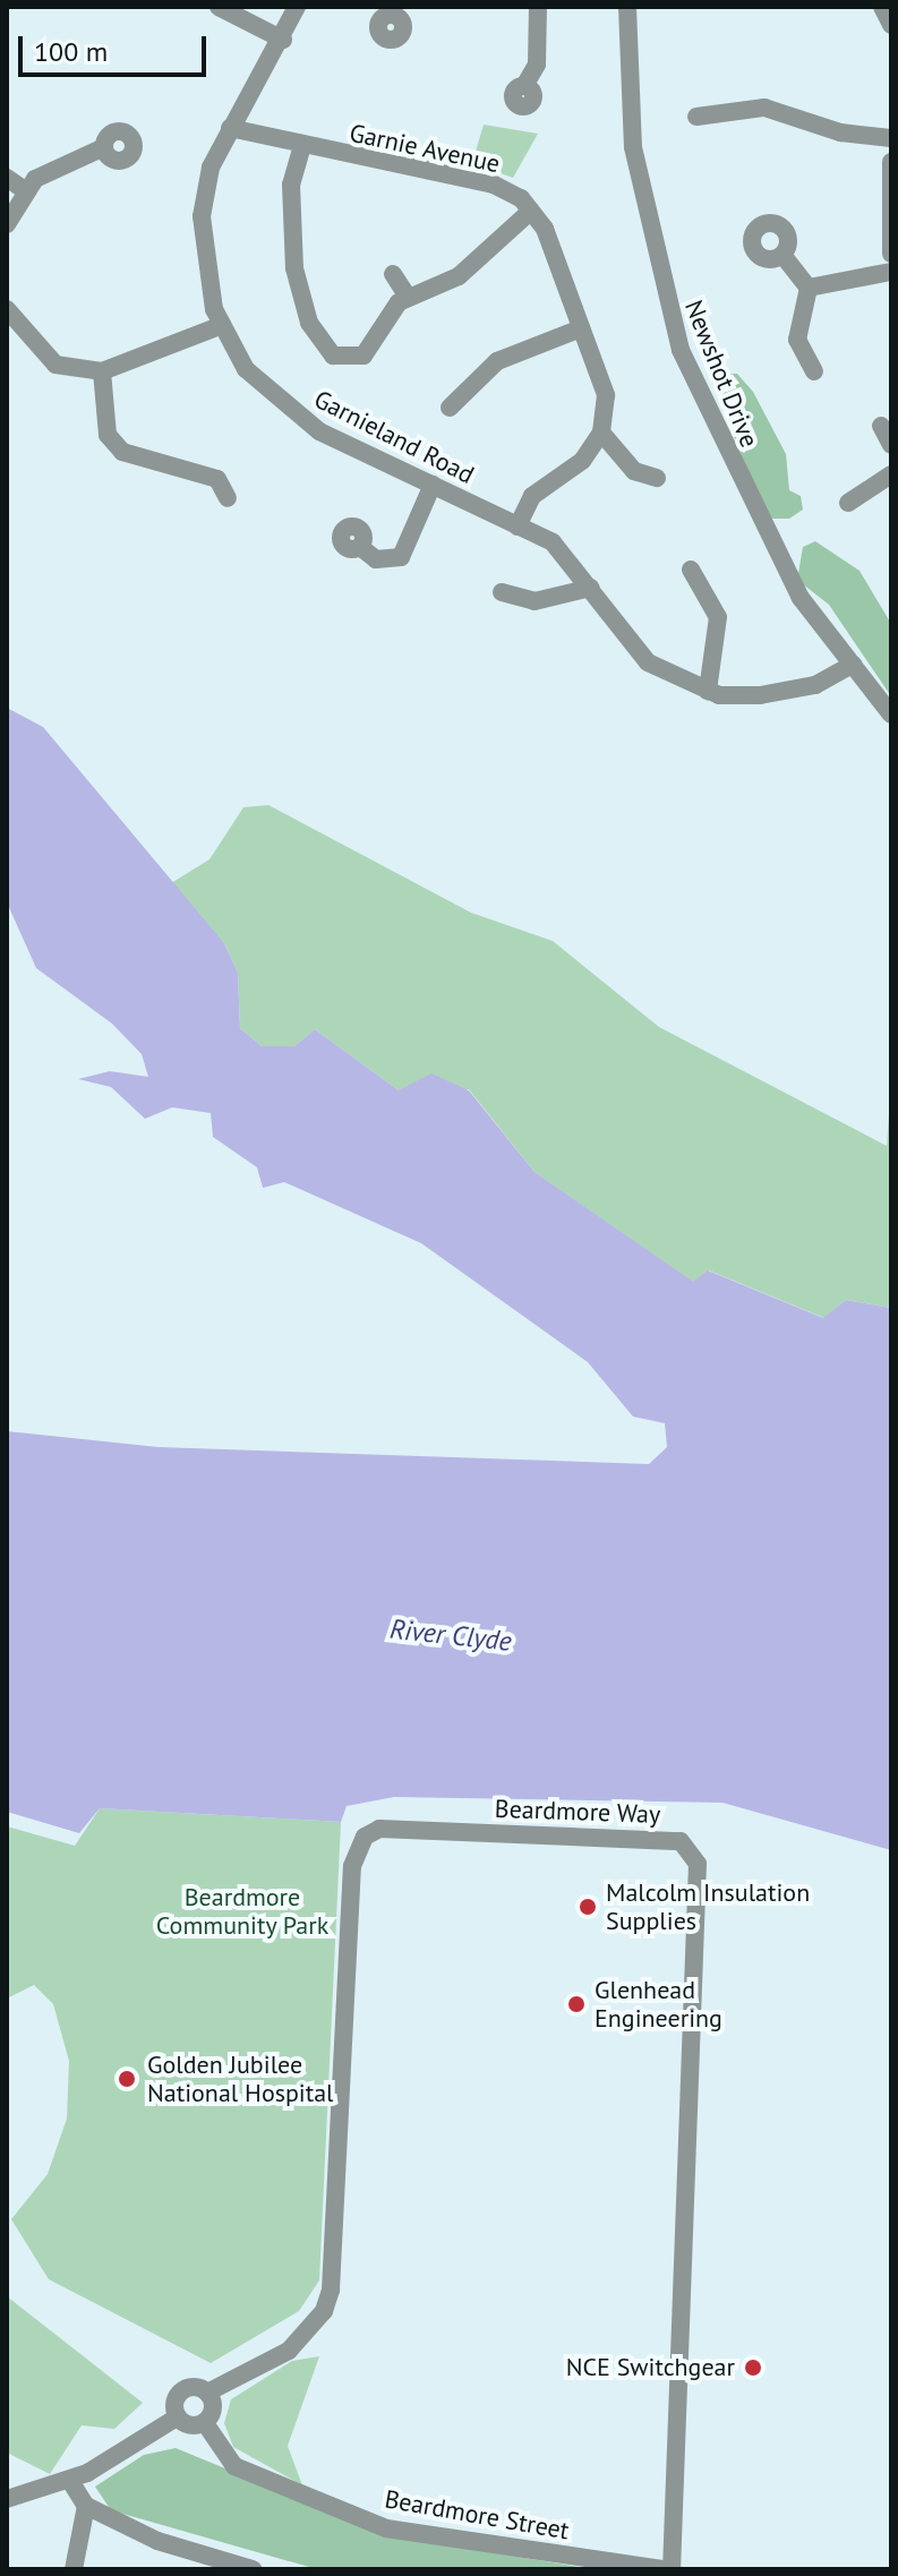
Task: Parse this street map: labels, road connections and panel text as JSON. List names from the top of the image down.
{
  "streets": {
    "street": [
      "Garnie Avenue",
      "Newshot Drive",
      "Garnieland Road",
      "Beardmore Way",
      "Beardmore Street"
    ]
  },
  "crossings": [
    ["Garnie Avenue", "Garnieland Road"],
    ["Newshot Drive", "Garnieland Road"]
  ],
  "water": ["River Clyde"],
  "parks": ["Beardmore Community Park"],
  "places": [
    "Malcolm Insulation Supplies",
    "Glenhead Engineering",
    "Golden Jubilee National Hospital",
    "NCE Switchgear"
  ],
  "scale_bar": "100 m"
}
